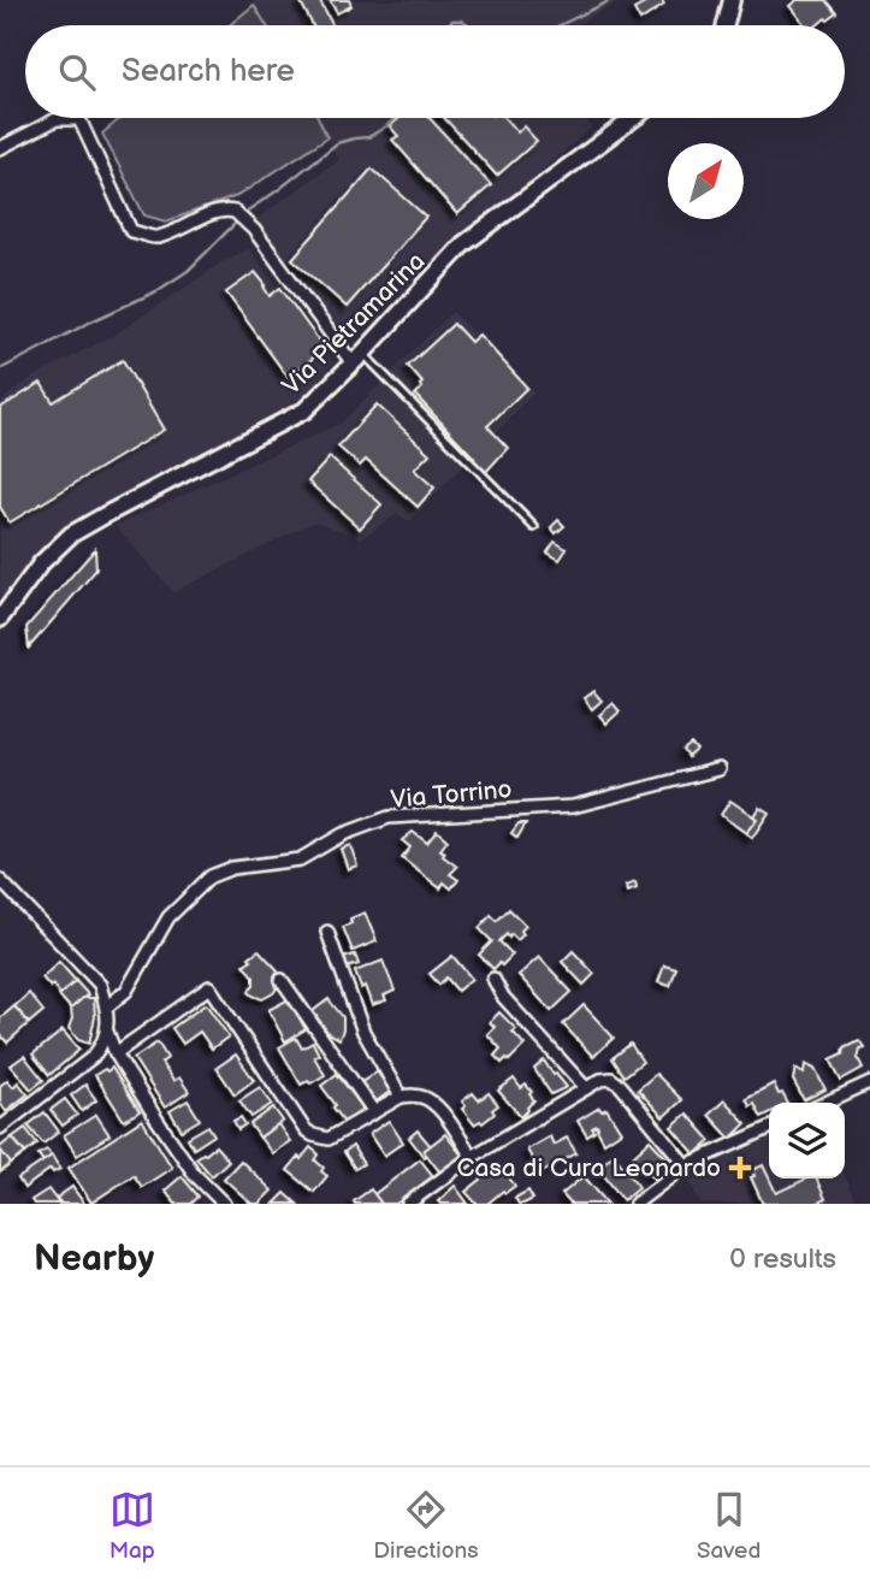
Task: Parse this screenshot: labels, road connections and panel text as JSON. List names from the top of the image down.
{
  "streets": {
    "main road": ["Via Pietramarina"],
    "street": ["Via Torrino"]
  },
  "places": {
    "health": ["Casa di Cura Leonardo"]
  },
  "north": "top right",
  "page": {
    "search": "Search here",
    "heading": ["Nearby", "0 results"],
    "nav": ["Map", "Directions", "Saved"]
  }
}
